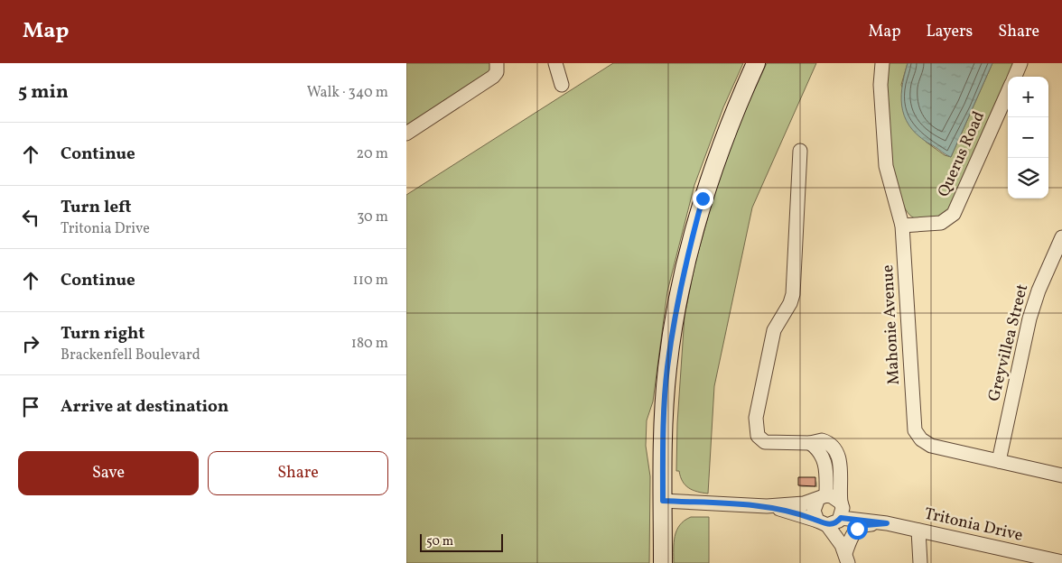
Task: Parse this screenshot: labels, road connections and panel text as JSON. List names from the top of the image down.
{
  "streets": {
    "street": [
      "Querus Road",
      "Mahonie Avenue",
      "Greyvillea Street",
      "Tritonia Drive"
    ]
  },
  "crossings": [
    ["Querus Road", "Mahonie Avenue"],
    ["Mahonie Avenue", "Greyvillea Street"]
  ],
  "scale_bar": "50 m",
  "page": {
    "header": "Map",
    "nav": ["Map", "Layers", "Share"],
    "heading": ["5 min", "Walk · 340 m"],
    "map_buttons": ["+", "−"],
    "list": [
      ["Continue", "20 m"],
      ["Turn left", "Tritonia Drive", "30 m"],
      ["Continue", "110 m"],
      ["Turn right", "Brackenfell Boulevard", "180 m"],
      "Arrive at destination"
    ],
    "buttons": ["Save", "Share"],
    "scale": "50 m"
  }
}
